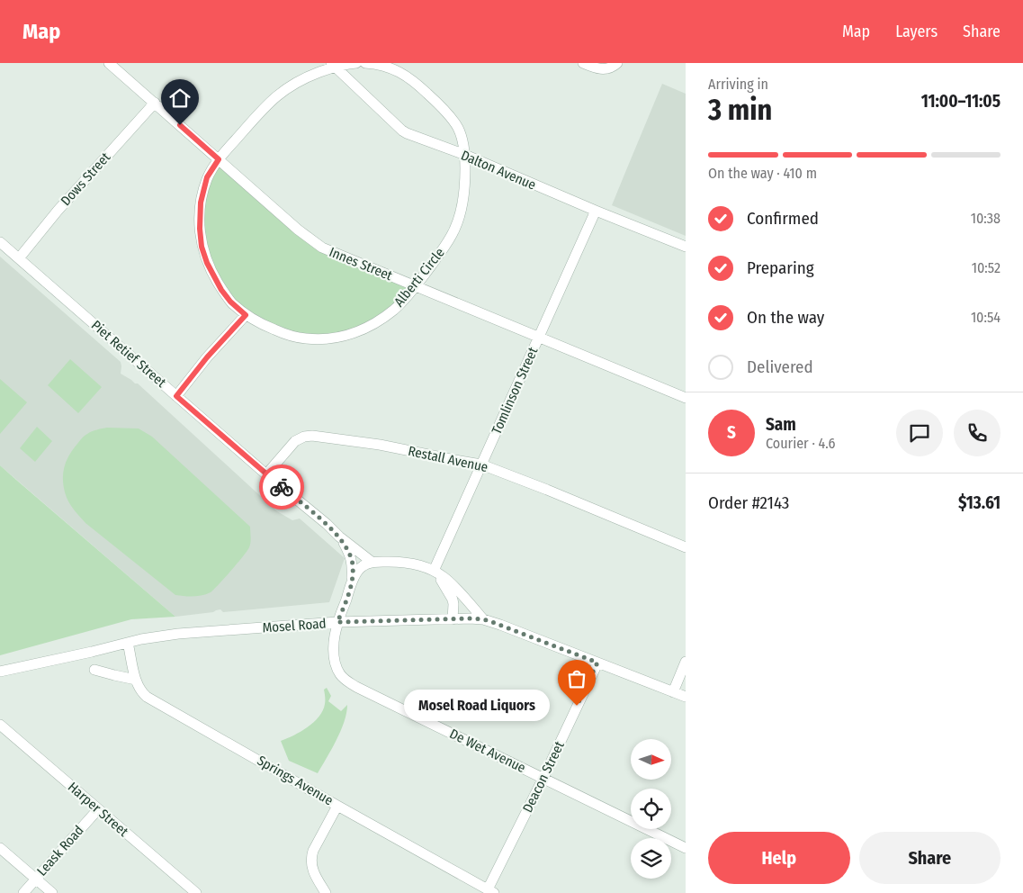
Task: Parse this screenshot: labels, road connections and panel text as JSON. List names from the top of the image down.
{
  "streets": {
    "street": [
      "Dalton Avenue",
      "Dows Street",
      "Innes Street",
      "Alberti Circle",
      "Piet Retief Street",
      "Tomlinson Street",
      "Restall Avenue",
      "Mosel Road",
      "De Wet Avenue",
      "Deacon Street",
      "Springs Avenue",
      "Harper Street",
      "Leask Road"
    ]
  },
  "crossings": [
    ["Dalton Avenue", "Alberti Circle"],
    ["Dalton Avenue", "Tomlinson Street"],
    ["Dows Street", "Innes Street"],
    ["Dows Street", "Piet Retief Street"],
    ["Innes Street", "Alberti Circle"],
    ["Innes Street", "Tomlinson Street"],
    ["Piet Retief Street", "Restall Avenue"],
    ["Piet Retief Street", "Mosel Road"],
    ["Piet Retief Street", "De Wet Avenue"],
    ["Tomlinson Street", "Restall Avenue"],
    ["Mosel Road", "De Wet Avenue"],
    ["Mosel Road", "Deacon Street"],
    ["Mosel Road", "Springs Avenue"],
    ["De Wet Avenue", "Deacon Street"],
    ["Deacon Street", "Springs Avenue"],
    ["Harper Street", "Leask Road"]
  ],
  "places": ["Mosel Road Liquors"],
  "north": "right",
  "page": {
    "header": "Map",
    "nav": ["Map", "Layers", "Share"],
    "heading": ["3 min", "Arriving in", "11:00–11:05"],
    "panel": [
      "Sam",
      "Courier · 4.6",
      "Order #2143",
      "$13.61"
    ],
    "bar": "On the way · 410 m",
    "list": [
      ["Confirmed", "10:38"],
      ["Preparing", "10:52"],
      ["On the way", "10:54"],
      "Delivered"
    ],
    "round": "S",
    "bubble": "Mosel Road Liquors",
    "buttons": ["Help", "Share"]
  }
}
